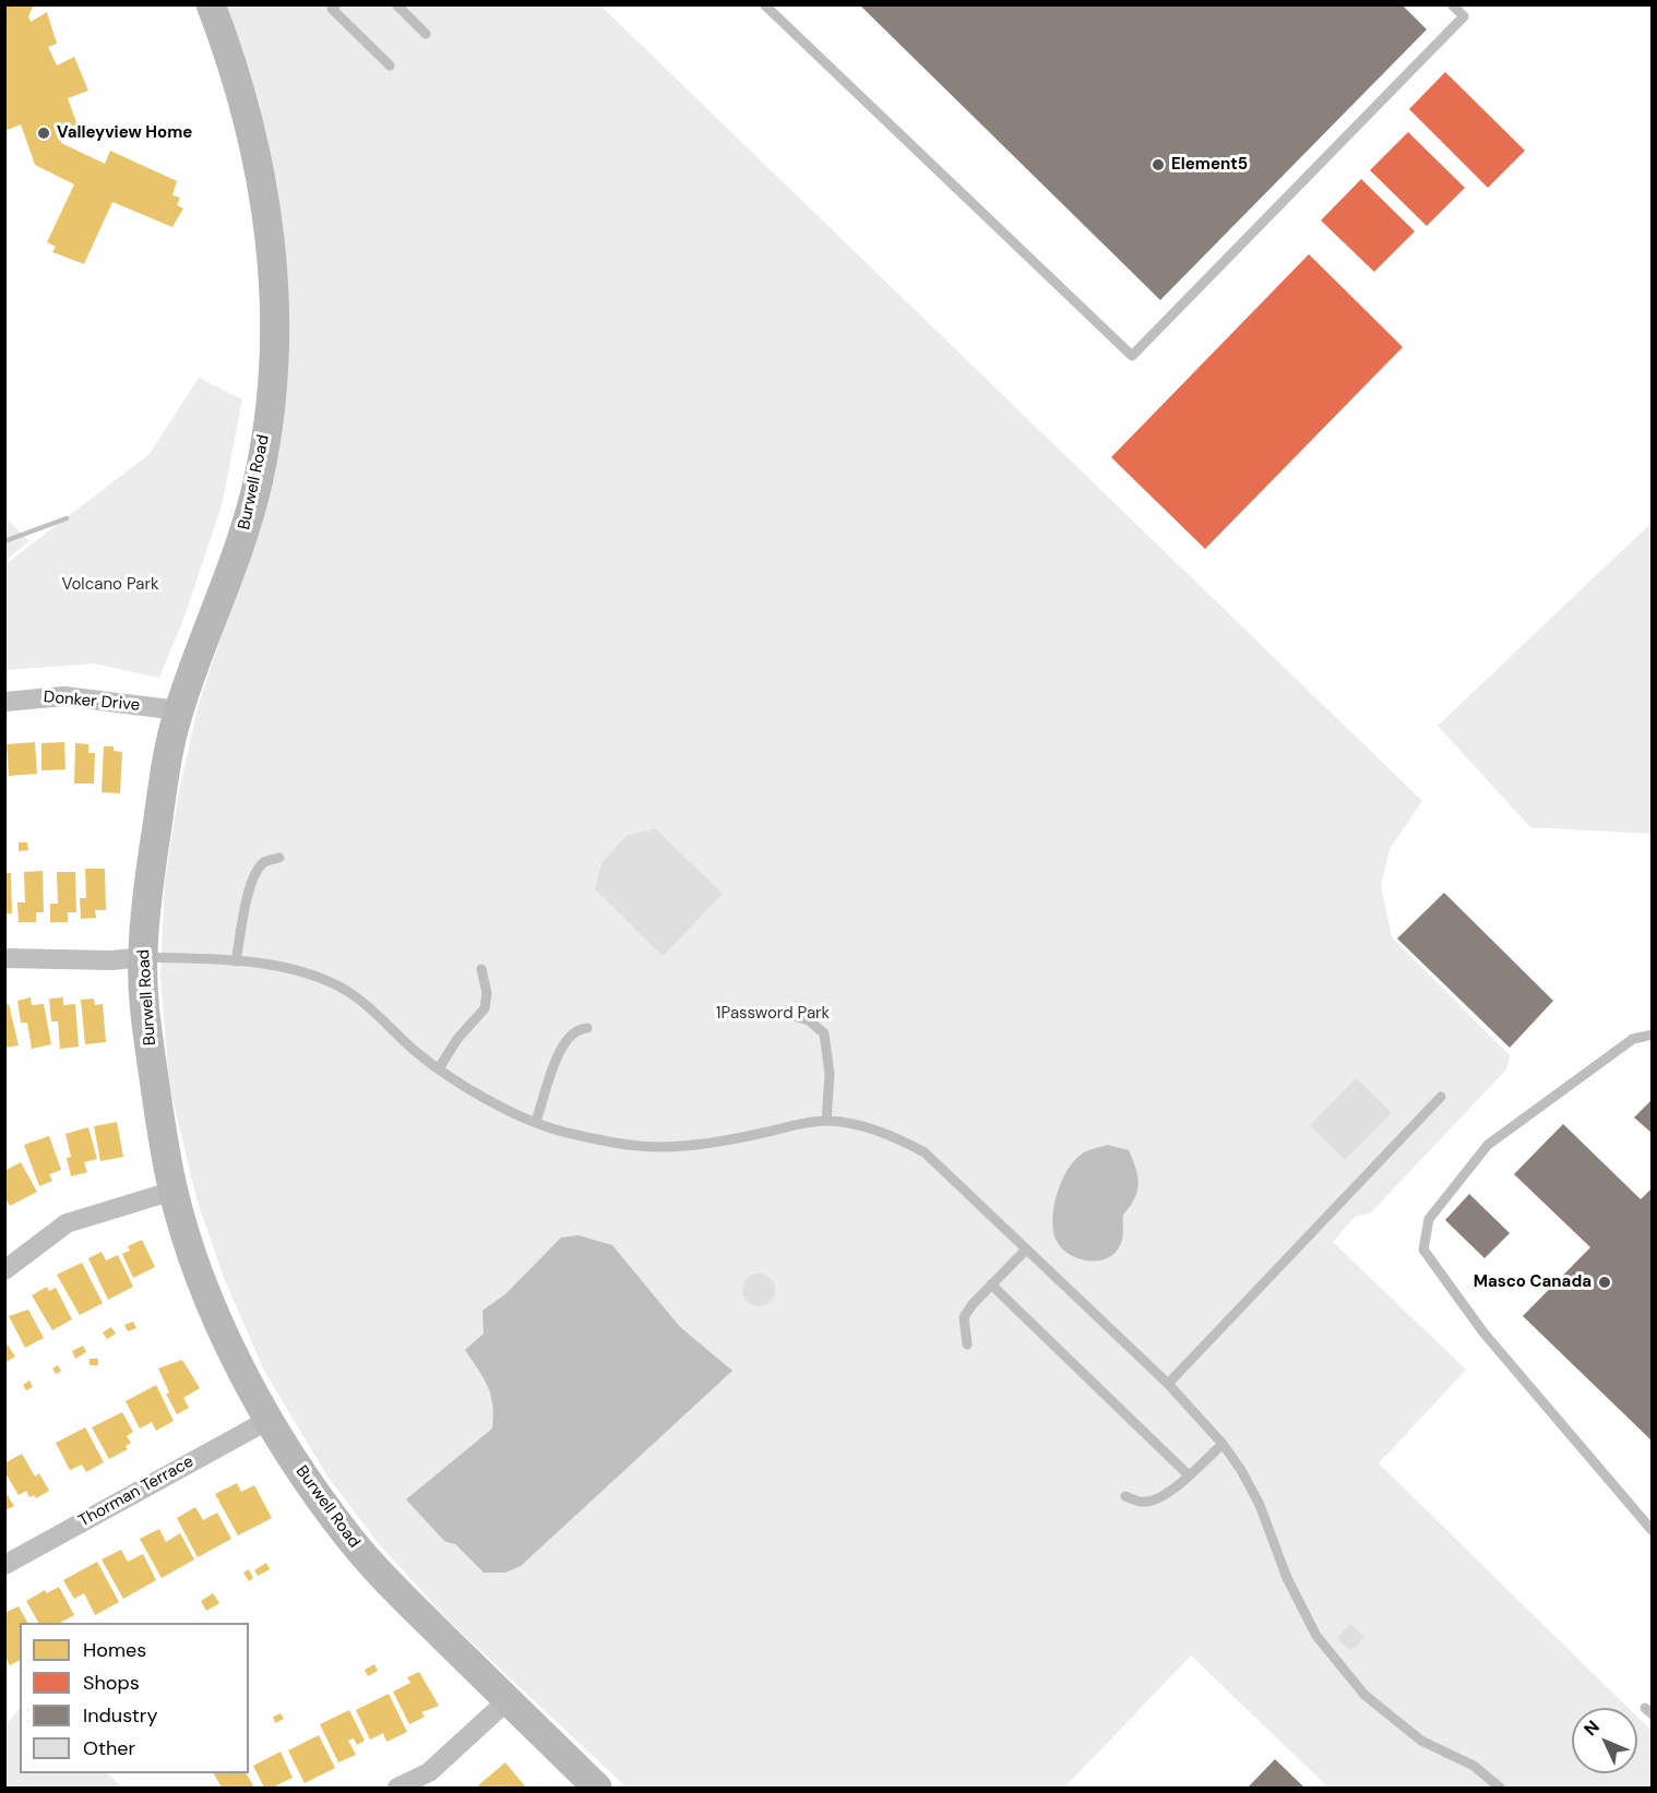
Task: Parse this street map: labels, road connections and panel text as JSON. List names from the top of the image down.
{
  "streets": {
    "main road": ["Burwell Road"],
    "street": ["Donker Drive", "Thorman Terrace"]
  },
  "crossings": [
    ["Burwell Road", "Donker Drive"],
    ["Burwell Road", "Thorman Terrace"]
  ],
  "parks": ["Volcano Park", "1Password Park"],
  "places": ["Valleyview Home", "Element5", "Masco Canada"],
  "legend": [
    "Homes",
    "Shops",
    "Industry",
    "Other"
  ],
  "north": "top left"
}
